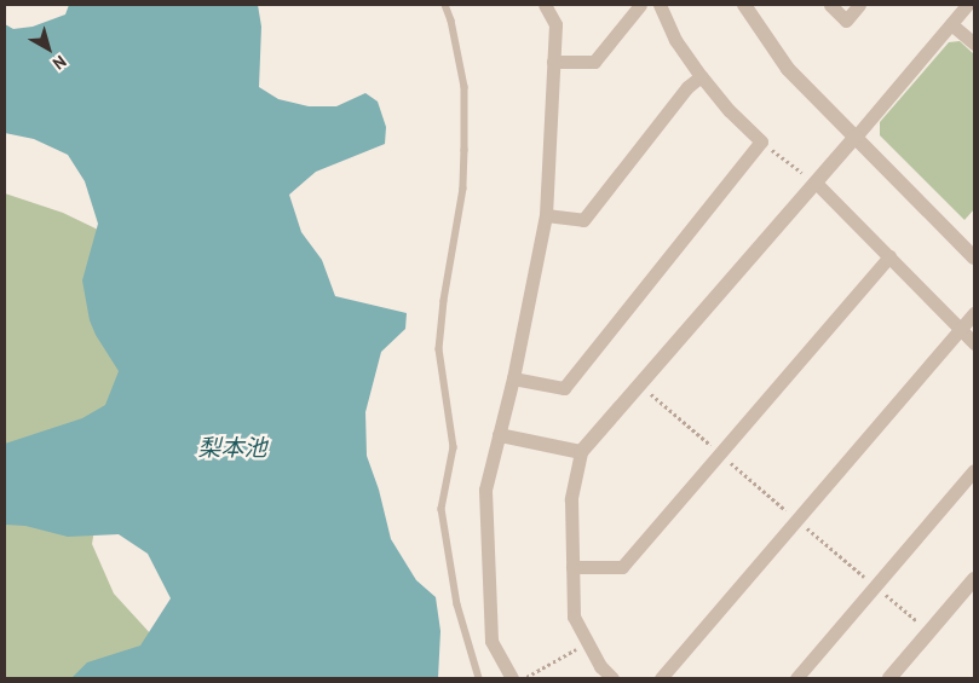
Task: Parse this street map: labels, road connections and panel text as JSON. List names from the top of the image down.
{
  "water": ["梨本池"],
  "north": "bottom right"
}
